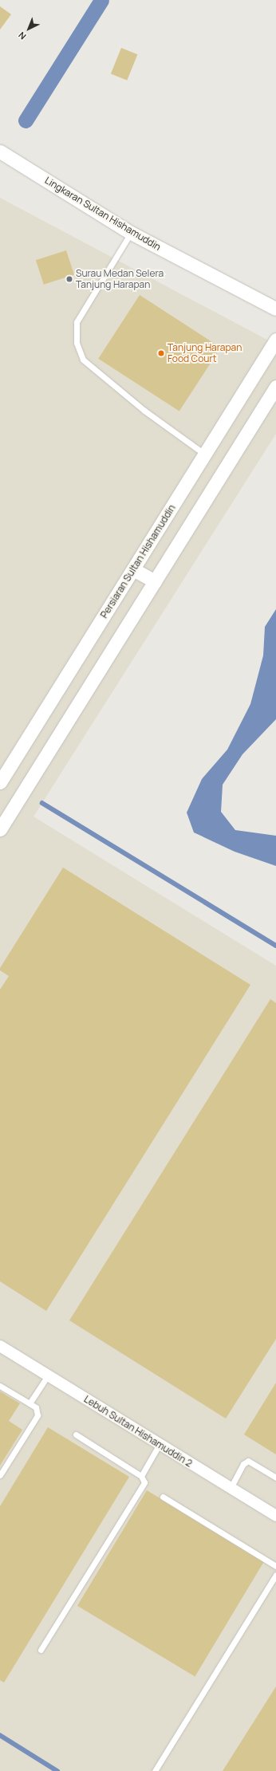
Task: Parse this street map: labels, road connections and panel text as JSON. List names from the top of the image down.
{
  "streets": {
    "street": ["Lingkaran Sultan Hishamuddin", "Persiaran Sultan Hishamuddin", "Lebuh Sultan Hishamuddin 2"]
  },
  "places": ["Surau Medan Selera Tanjung Harapan", "Tanjung Harapan Food Court"],
  "north": "bottom left"
}
